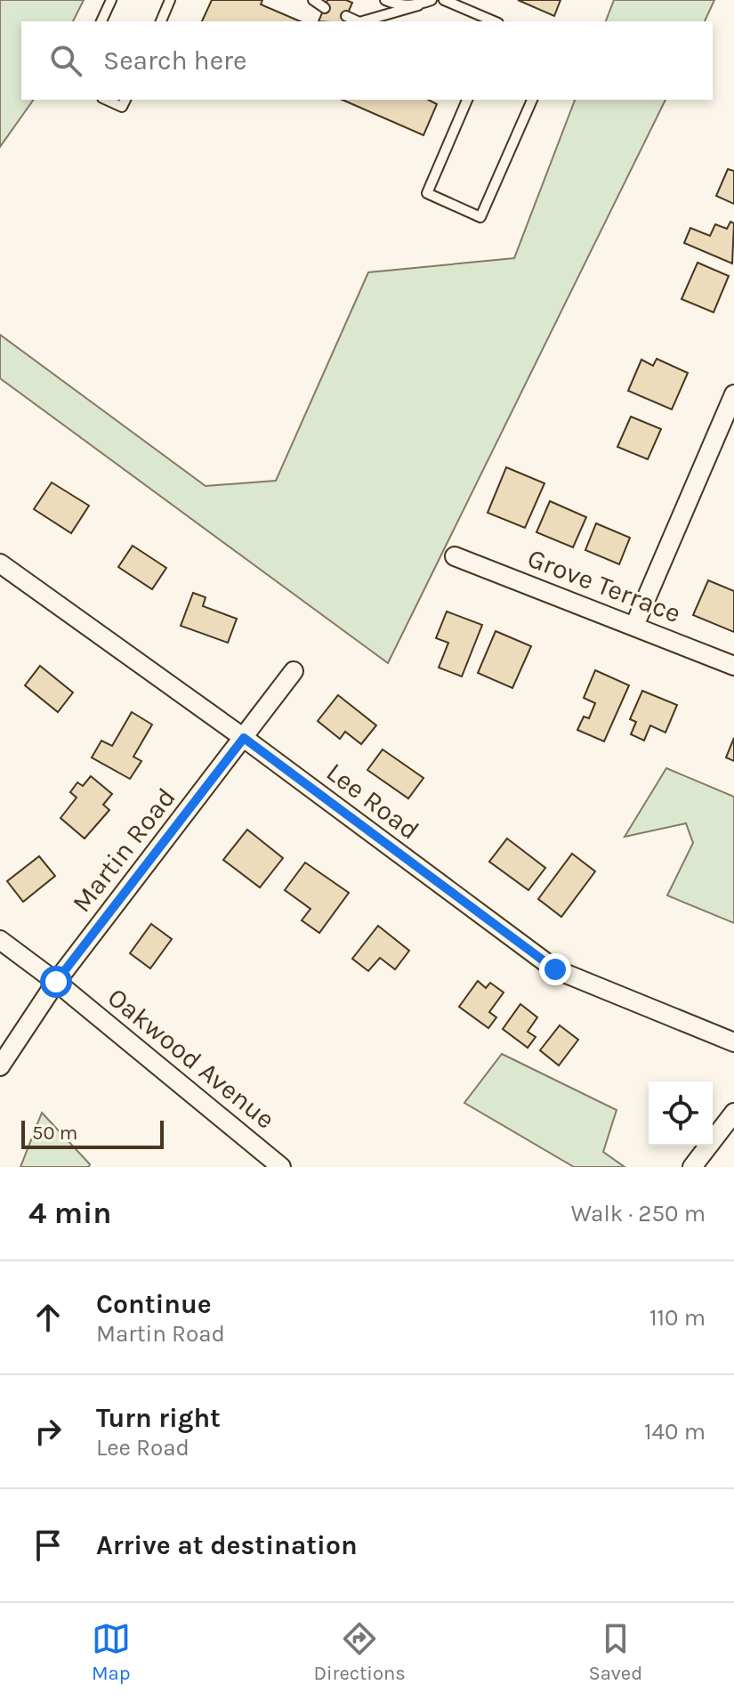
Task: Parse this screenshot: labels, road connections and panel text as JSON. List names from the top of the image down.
{
  "streets": {
    "street": [
      "Grove Terrace",
      "Lee Road",
      "Martin Road",
      "Oakwood Avenue"
    ]
  },
  "crossings": [
    ["Lee Road", "Martin Road"],
    ["Martin Road", "Oakwood Avenue"]
  ],
  "scale_bar": "50 m",
  "page": {
    "search": "Search here",
    "scale": "50 m",
    "heading": ["4 min", "Walk · 250 m"],
    "list": [
      ["Continue", "Martin Road", "110 m"],
      ["Turn right", "Lee Road", "140 m"],
      "Arrive at destination"
    ],
    "nav": ["Map", "Directions", "Saved"]
  }
}
